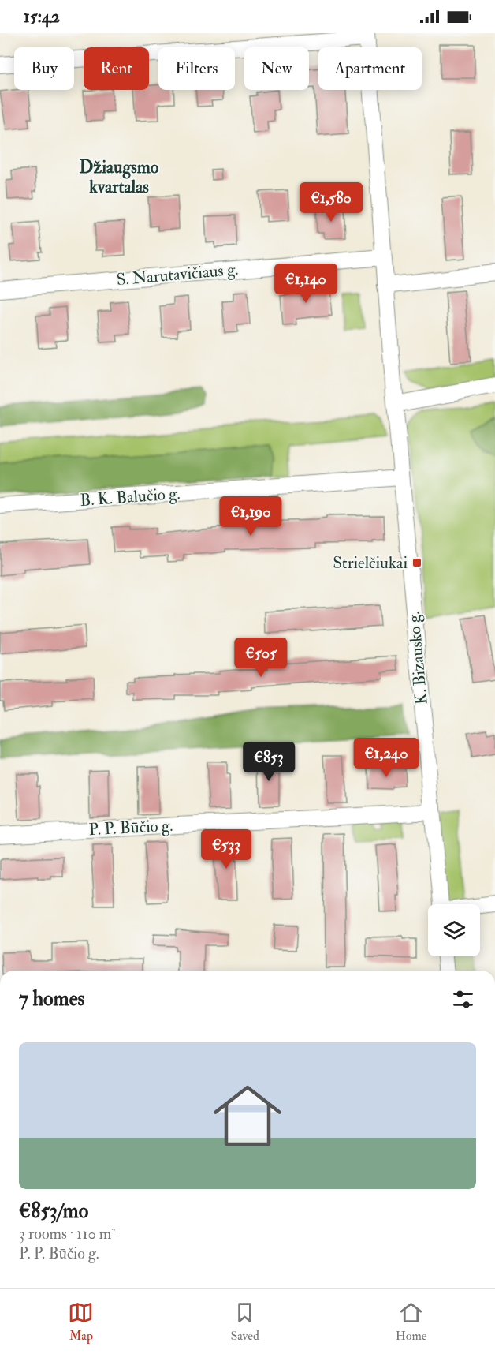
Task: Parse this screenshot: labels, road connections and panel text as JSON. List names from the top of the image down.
{
  "streets": {
    "street": [
      "S. Narutavičiaus g.",
      "B. K. Balučio g.",
      "K. Bizausko g.",
      "P. P. Būčio g."
    ]
  },
  "crossings": [
    ["B. K. Balučio g.", "K. Bizausko g."],
    ["K. Bizausko g.", "P. P. Būčio g."]
  ],
  "districts": ["Džiaugsmo kvartalas"],
  "places": {
    "transit": ["Strielčiukai"]
  },
  "page": {
    "status": "15:42",
    "chip": [
      "Buy",
      "Rent",
      "Filters",
      "New",
      "Apartment"
    ],
    "price": [
      "€1,580",
      "€1,140",
      "€1,190",
      "€505",
      "€1,240",
      "€853",
      "€533"
    ],
    "heading": "7 homes",
    "list": [
      {
        "name": "€853/mo",
        "note": "3 rooms · 110 m² · P. P. Būčio g."
      }
    ],
    "tabs": ["Map", "Saved", "Home"]
  }
}
